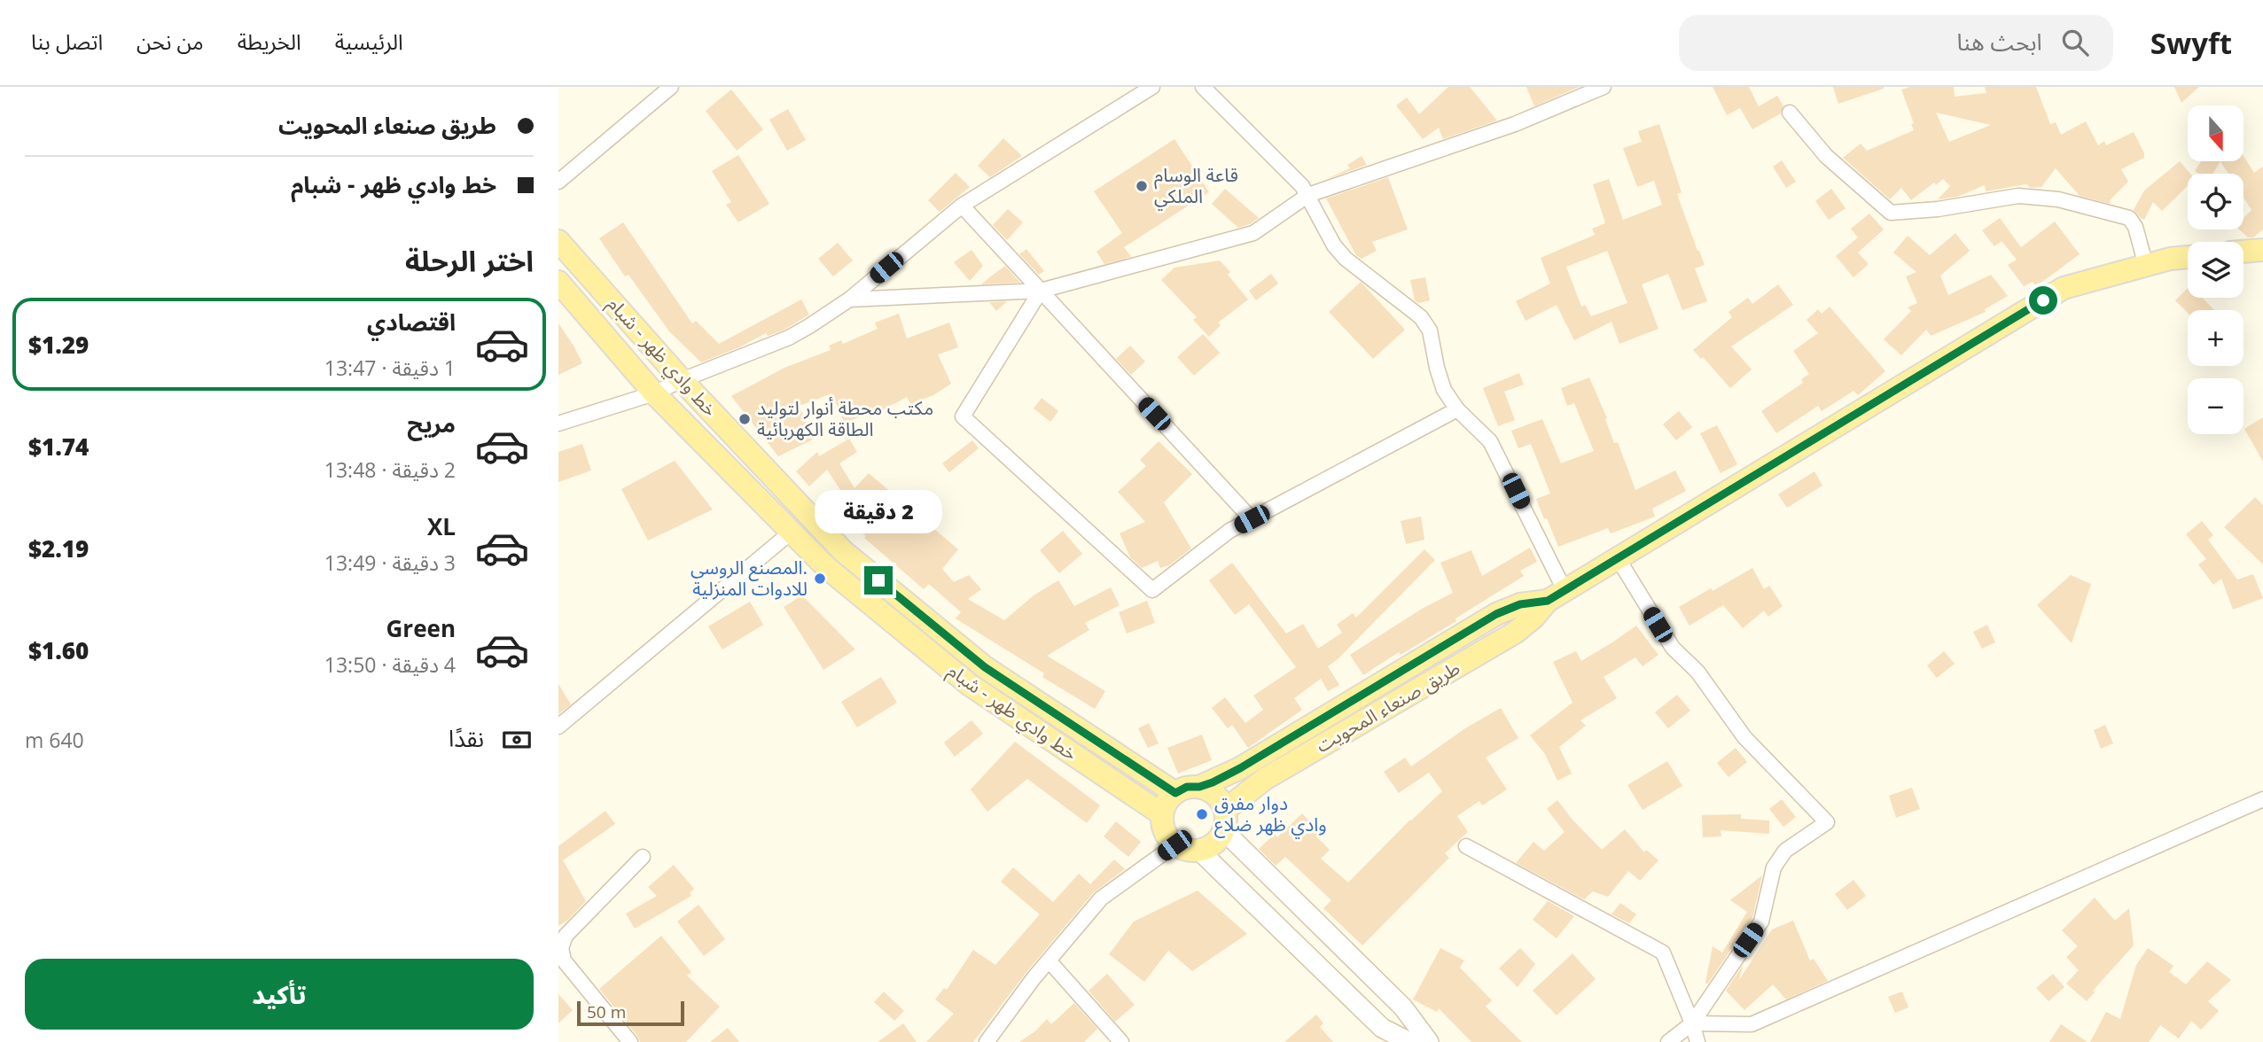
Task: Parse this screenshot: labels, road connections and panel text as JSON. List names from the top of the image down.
{
  "streets": {
    "main road": ["خط وادي ظهر - شبام", "طريق صنعاء المحويت"]
  },
  "crossings": [
    ["خط وادي ظهر - شبام", "طريق صنعاء المحويت"]
  ],
  "places": [
    "قاعة الوسام الملكي",
    "مكتب محطة أنوار لتوليد الطاقة الكهربائية",
    "المصنع الروسي. للادوات المنزلية",
    "دوار مفرق وادي ظهر ضلاع"
  ],
  "scale_bar": "50 m",
  "north": "bottom",
  "page": {
    "header": "Swyft",
    "search": "ابحث هنا",
    "nav": [
      "الرئيسية",
      "الخريطة",
      "من نحن",
      "اتصل بنا"
    ],
    "banner": ["طريق صنعاء المحويت", "خط وادي ظهر - شبام"],
    "map_buttons": ["+", "−"],
    "heading": "اختر الرحلة",
    "list": [
      {
        "name": "اقتصادي",
        "note": "1 دقيقة · 13:47",
        "value": "$1.29"
      },
      {
        "name": "مريح",
        "note": "2 دقيقة · 13:48",
        "value": "$1.74"
      },
      {
        "name": "XL",
        "note": "3 دقيقة · 13:49",
        "value": "$2.19"
      },
      {
        "name": "Green",
        "note": "4 دقيقة · 13:50",
        "value": "$1.60"
      }
    ],
    "bubble": "2 دقيقة",
    "pay": ["نقدًا", "640 m"],
    "buttons": "تأكيد",
    "scale": "50 m"
  }
}
